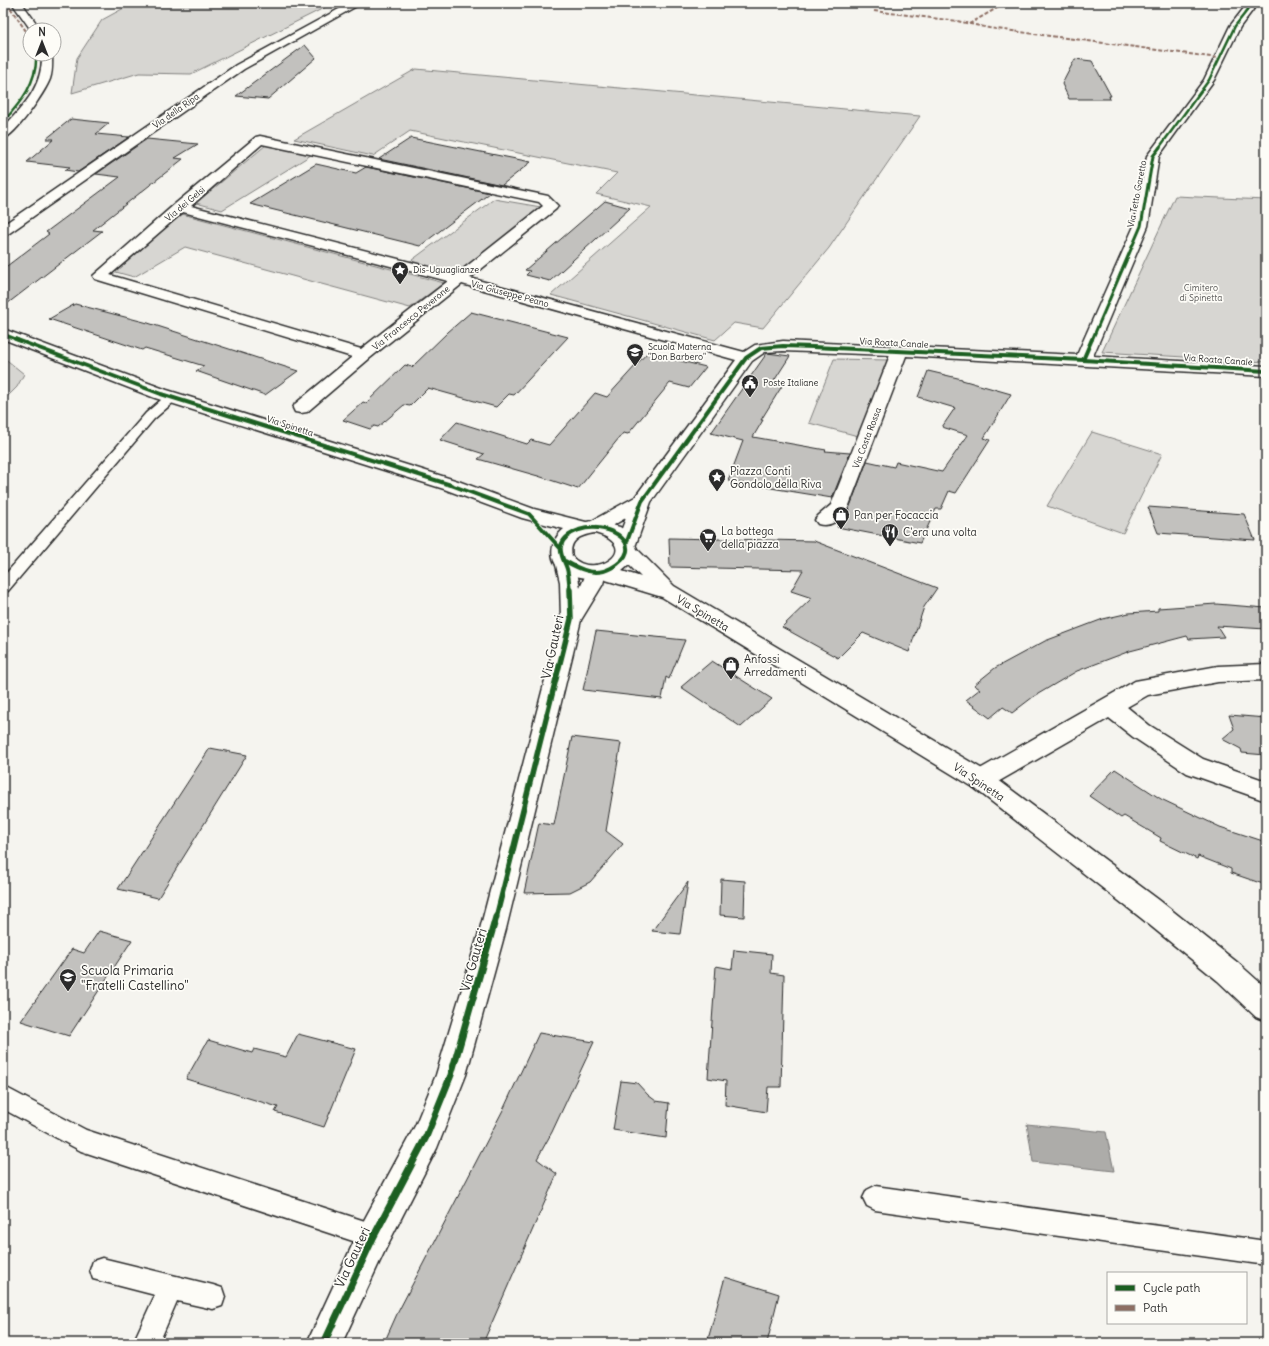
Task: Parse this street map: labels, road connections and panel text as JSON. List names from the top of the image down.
{
  "streets": {
    "street": [
      "Via della Ripa",
      "Via Tetto Garetto",
      "Via dei Gelsi",
      "Via Giuseppe Peano",
      "Via Francesco Peverone",
      "Via Roata Canale",
      "Via Spinetta",
      "Via Costa Rossa",
      "Via Gauteri"
    ]
  },
  "crossings": [
    ["Via Tetto Garetto", "Via Roata Canale"],
    ["Via dei Gelsi", "Via Giuseppe Peano"],
    ["Via dei Gelsi", "Via Francesco Peverone"],
    ["Via Giuseppe Peano", "Via Francesco Peverone"],
    ["Via Giuseppe Peano", "Via Roata Canale"],
    ["Via Roata Canale", "Via Spinetta"],
    ["Via Roata Canale", "Via Costa Rossa"],
    ["Via Roata Canale", "Via Gauteri"],
    ["Via Spinetta", "Via Gauteri"]
  ],
  "parks": ["Cimitero di Spinetta"],
  "places": {
    "place": ["Dis-Uguaglianze", "Piazza Conti Gondolo della Riva"],
    "school or university": ["Scuola Materna \"Don Barbero\"", "Scuola Primaria \"Fratelli Castellino\""],
    "public building": ["Poste Italiane"],
    "shop": ["Pan per Focaccia", "Anfossi Arredamenti"],
    "restaurant": ["C'era una volta"],
    "supermarket": ["La bottega della piazza"]
  },
  "legend": ["Cycle path", "Path"],
  "north": "top"
}
